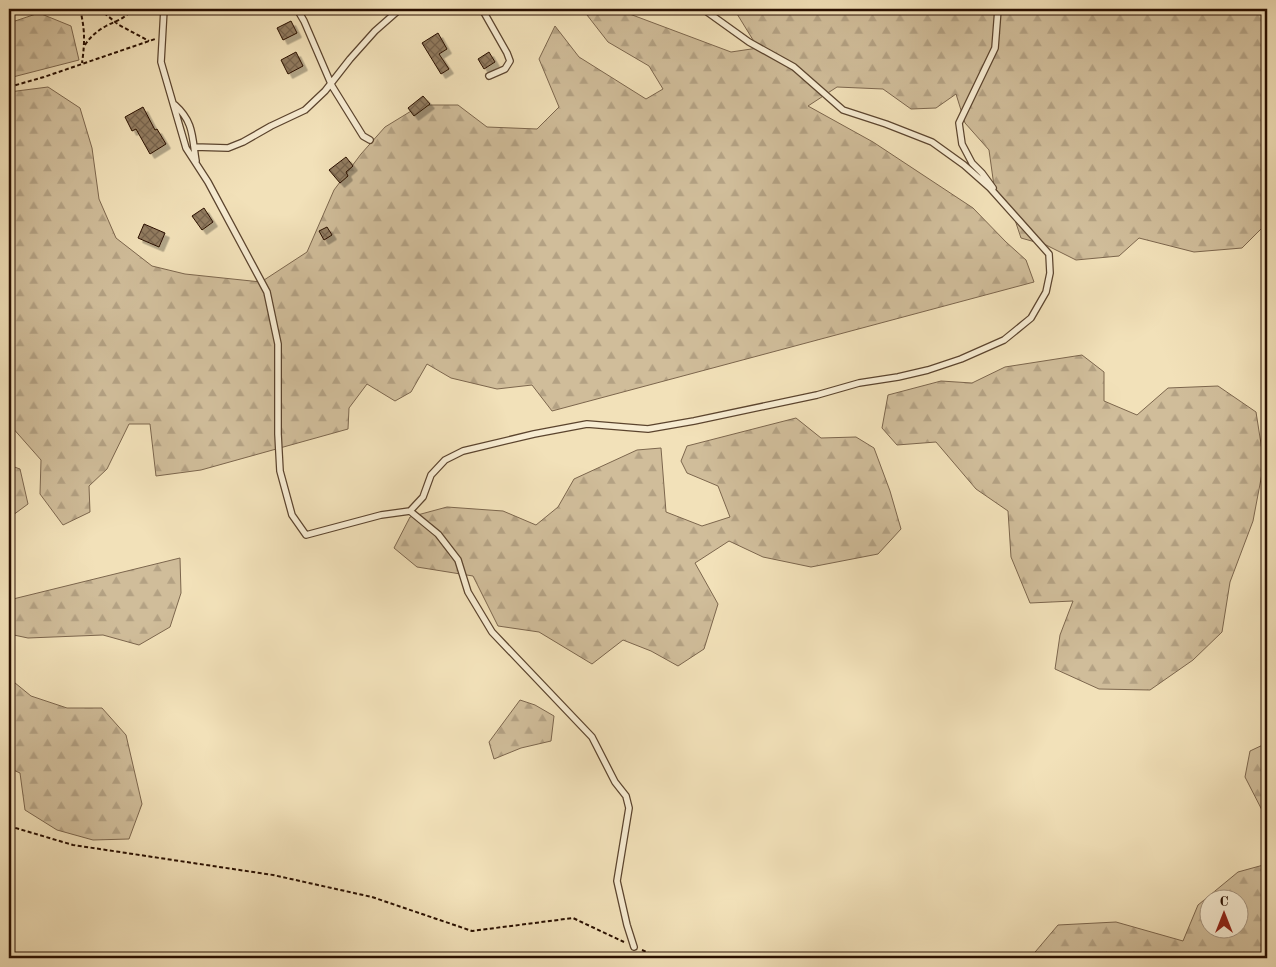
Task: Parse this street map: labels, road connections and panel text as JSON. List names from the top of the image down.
{
  "north": "top"
}
